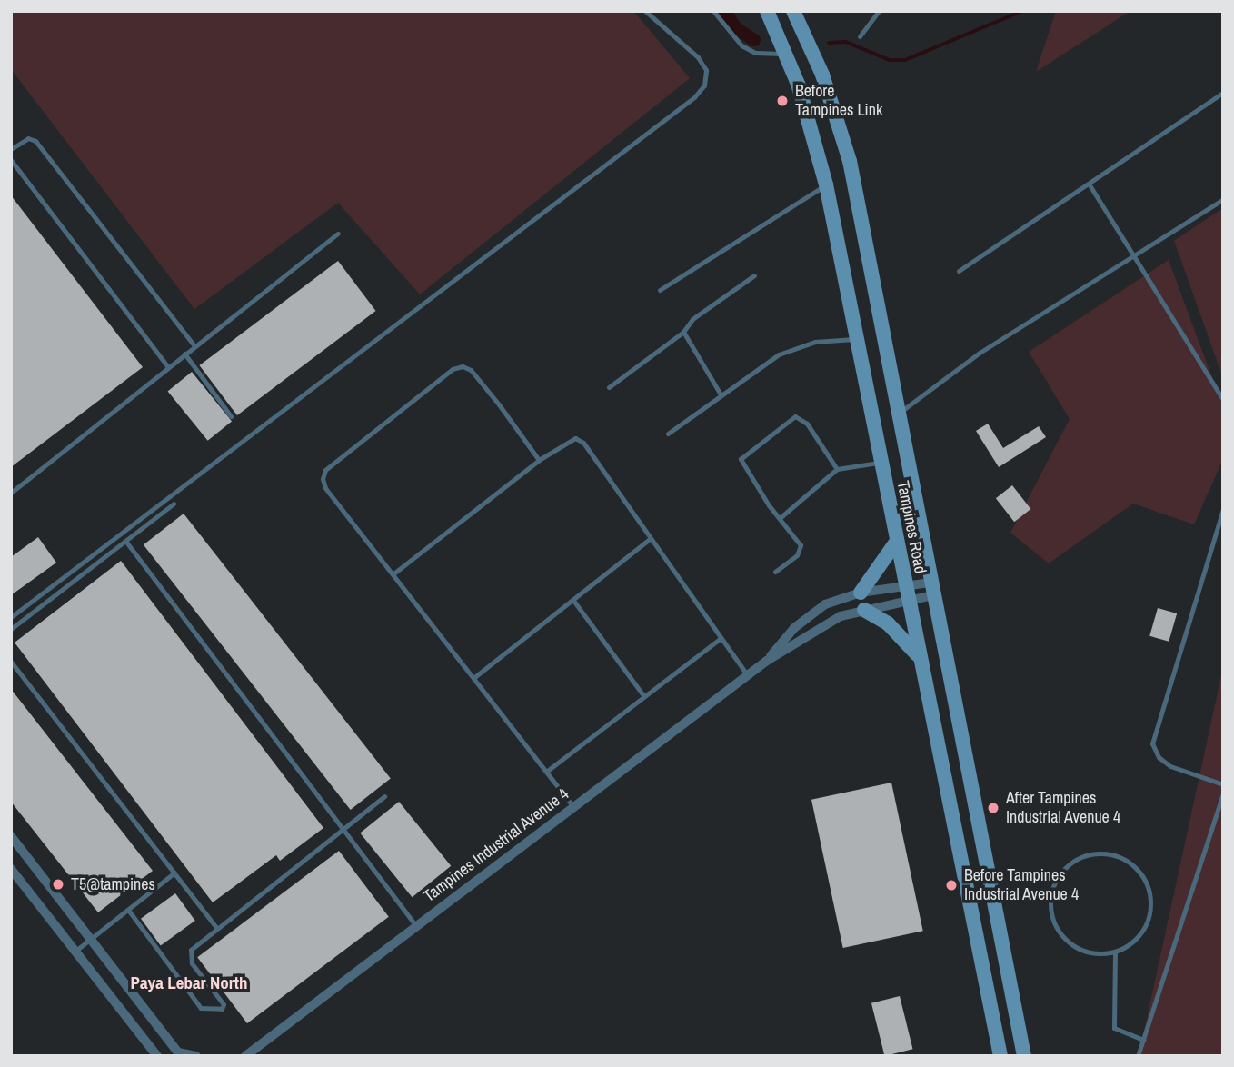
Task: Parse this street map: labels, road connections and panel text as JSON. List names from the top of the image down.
{
  "streets": {
    "main road": ["Tampines Road"],
    "street": ["Tampines Industrial Avenue 4"]
  },
  "crossings": [
    ["Tampines Road", "Tampines Industrial Avenue 4"]
  ],
  "districts": ["Paya Lebar North"],
  "places": [
    "Before Tampines Link",
    "After Tampines Industrial Avenue 4",
    "T5@tampines",
    "Before Tampines Industrial Avenue 4"
  ]
}
